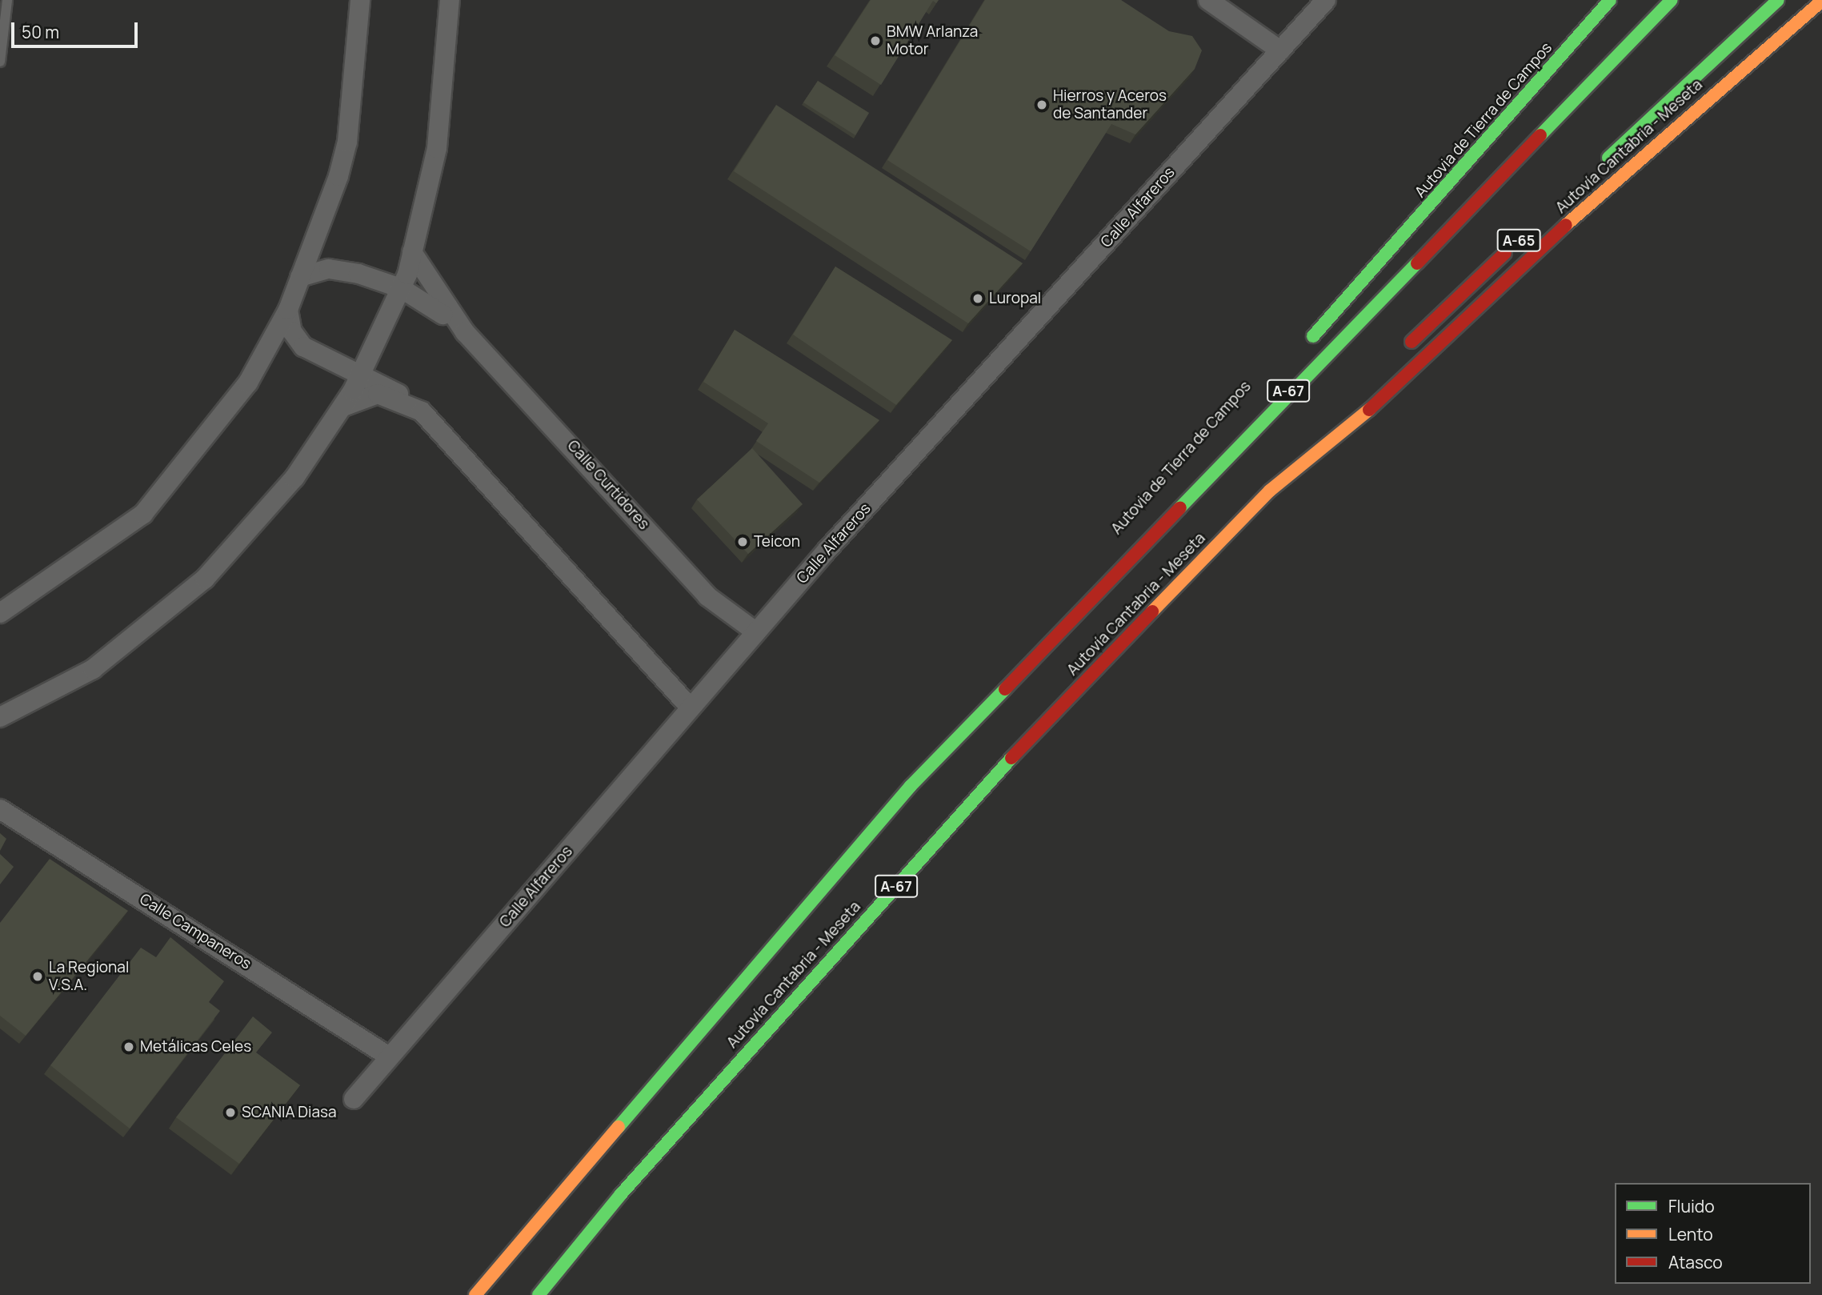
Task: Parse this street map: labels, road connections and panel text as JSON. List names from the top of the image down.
{
  "streets": {
    "highway": [
      "Autovia de Tierra de Campos",
      "Autovía Cantabria - Meseta",
      "A-65",
      "A-67"
    ],
    "street": ["Calle Alfareros", "Calle Curtidores", "Calle Campaneros"]
  },
  "crossings": [
    ["Autovia de Tierra de Campos", "A-67"],
    ["Calle Alfareros", "Calle Curtidores"],
    ["Calle Alfareros", "Calle Campaneros"]
  ],
  "places": [
    "BMW Arlanza Motor",
    "Hierros y Aceros de Santander",
    "Luropal",
    "Teicon",
    "La Regional V.S.A.",
    "Metálicas Celes",
    "SCANIA Diasa"
  ],
  "legend": ["Fluido", "Lento", "Atasco"],
  "scale_bar": "50 m"
}
